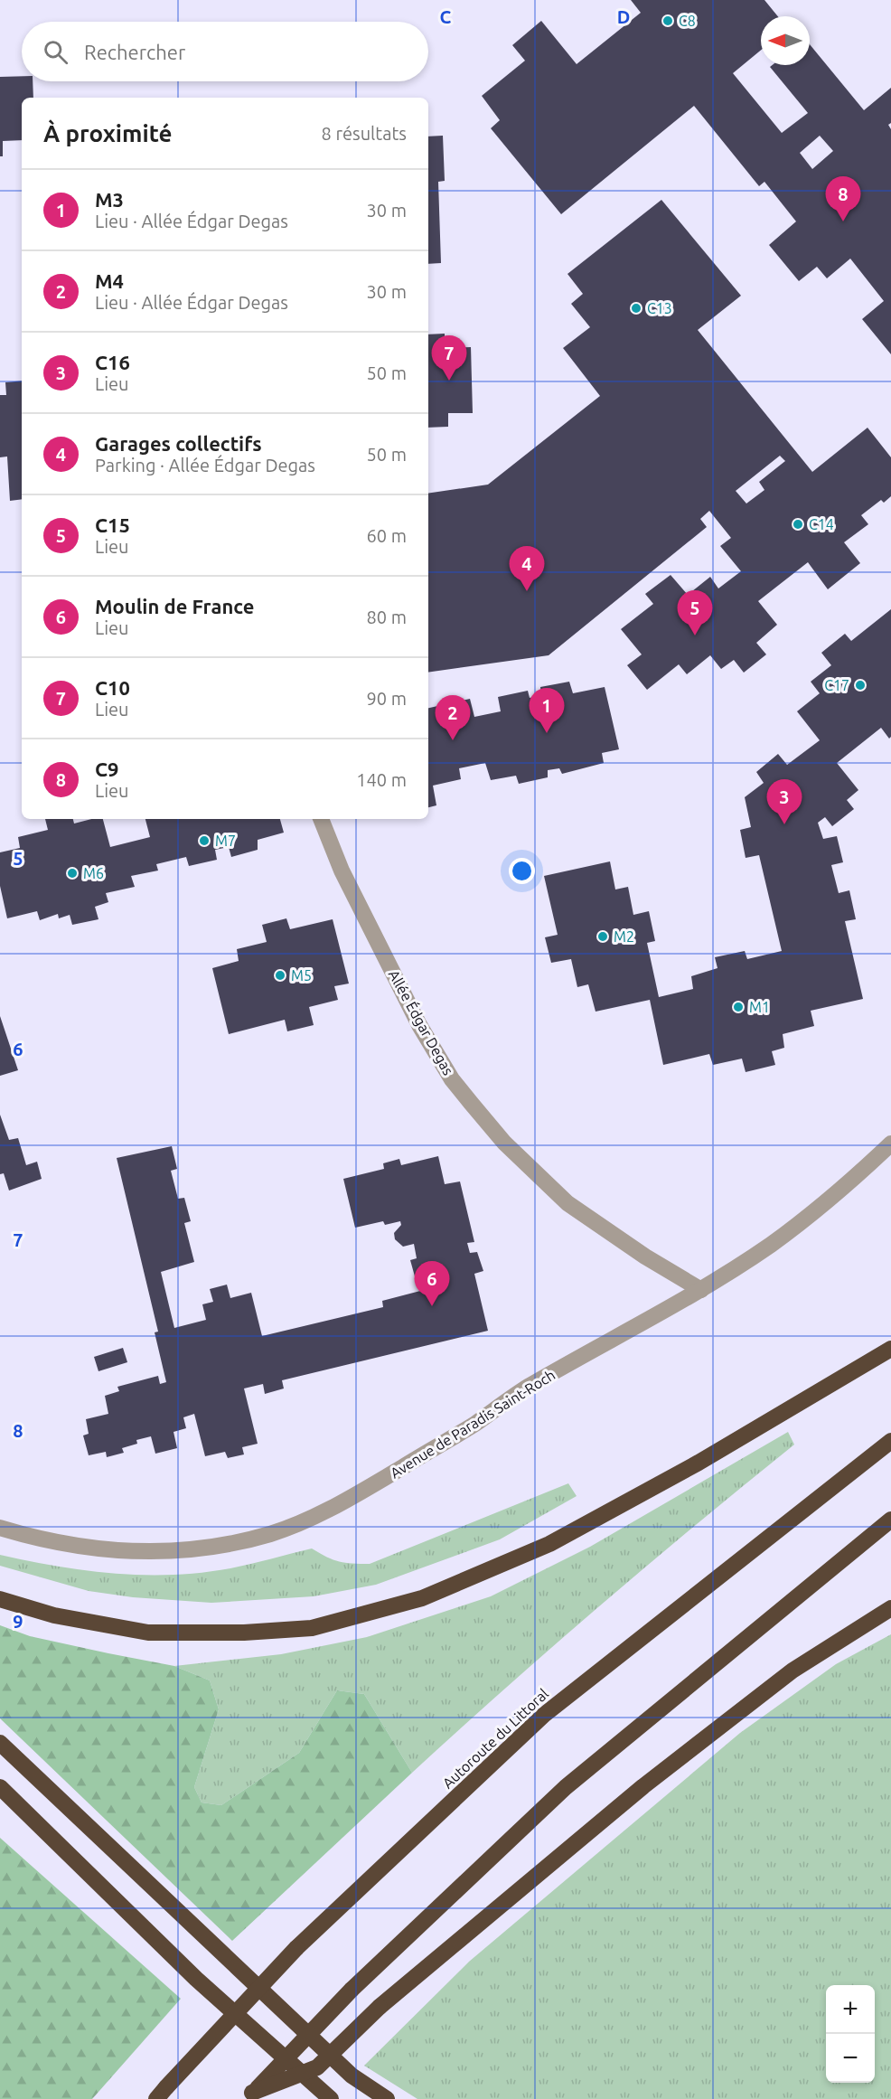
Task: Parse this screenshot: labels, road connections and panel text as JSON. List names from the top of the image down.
{
  "streets": {
    "highway": ["Autoroute du Littoral"],
    "street": ["Allée Édgar Degas", "Avenue de Paradis Saint-Roch"]
  },
  "crossings": [
    ["Allée Édgar Degas", "Avenue de Paradis Saint-Roch"]
  ],
  "places": [
    "C8",
    "C13",
    "C14",
    "C17",
    "M7",
    "M6",
    "M2",
    "M5",
    "M1"
  ],
  "north": "left",
  "page": {
    "search": "Rechercher",
    "heading": ["À proximité", "8 résultats"],
    "list": [
      {
        "mark": "1",
        "name": "M3",
        "note": "Lieu · Allée Édgar Degas",
        "value": "30 m"
      },
      {
        "mark": "2",
        "name": "M4",
        "note": "Lieu · Allée Édgar Degas",
        "value": "30 m"
      },
      {
        "mark": "3",
        "name": "C16",
        "note": "Lieu",
        "value": "50 m"
      },
      {
        "mark": "4",
        "name": "Garages collectifs",
        "note": "Parking · Allée Édgar Degas",
        "value": "50 m"
      },
      {
        "mark": "5",
        "name": "C15",
        "note": "Lieu",
        "value": "60 m"
      },
      {
        "mark": "6",
        "name": "Moulin de France",
        "note": "Lieu",
        "value": "80 m"
      },
      {
        "mark": "7",
        "name": "C10",
        "note": "Lieu",
        "value": "90 m"
      },
      {
        "mark": "8",
        "name": "C9",
        "note": "Lieu",
        "value": "140 m"
      }
    ],
    "pins": [
      "8",
      "7",
      "4",
      "5",
      "1",
      "2",
      "3",
      "6"
    ],
    "map_buttons": ["+", "−"]
  },
  "grid": {
    "columns": ["C", "D"],
    "rows": [
      "5",
      "6",
      "7",
      "8",
      "9"
    ]
  }
}
